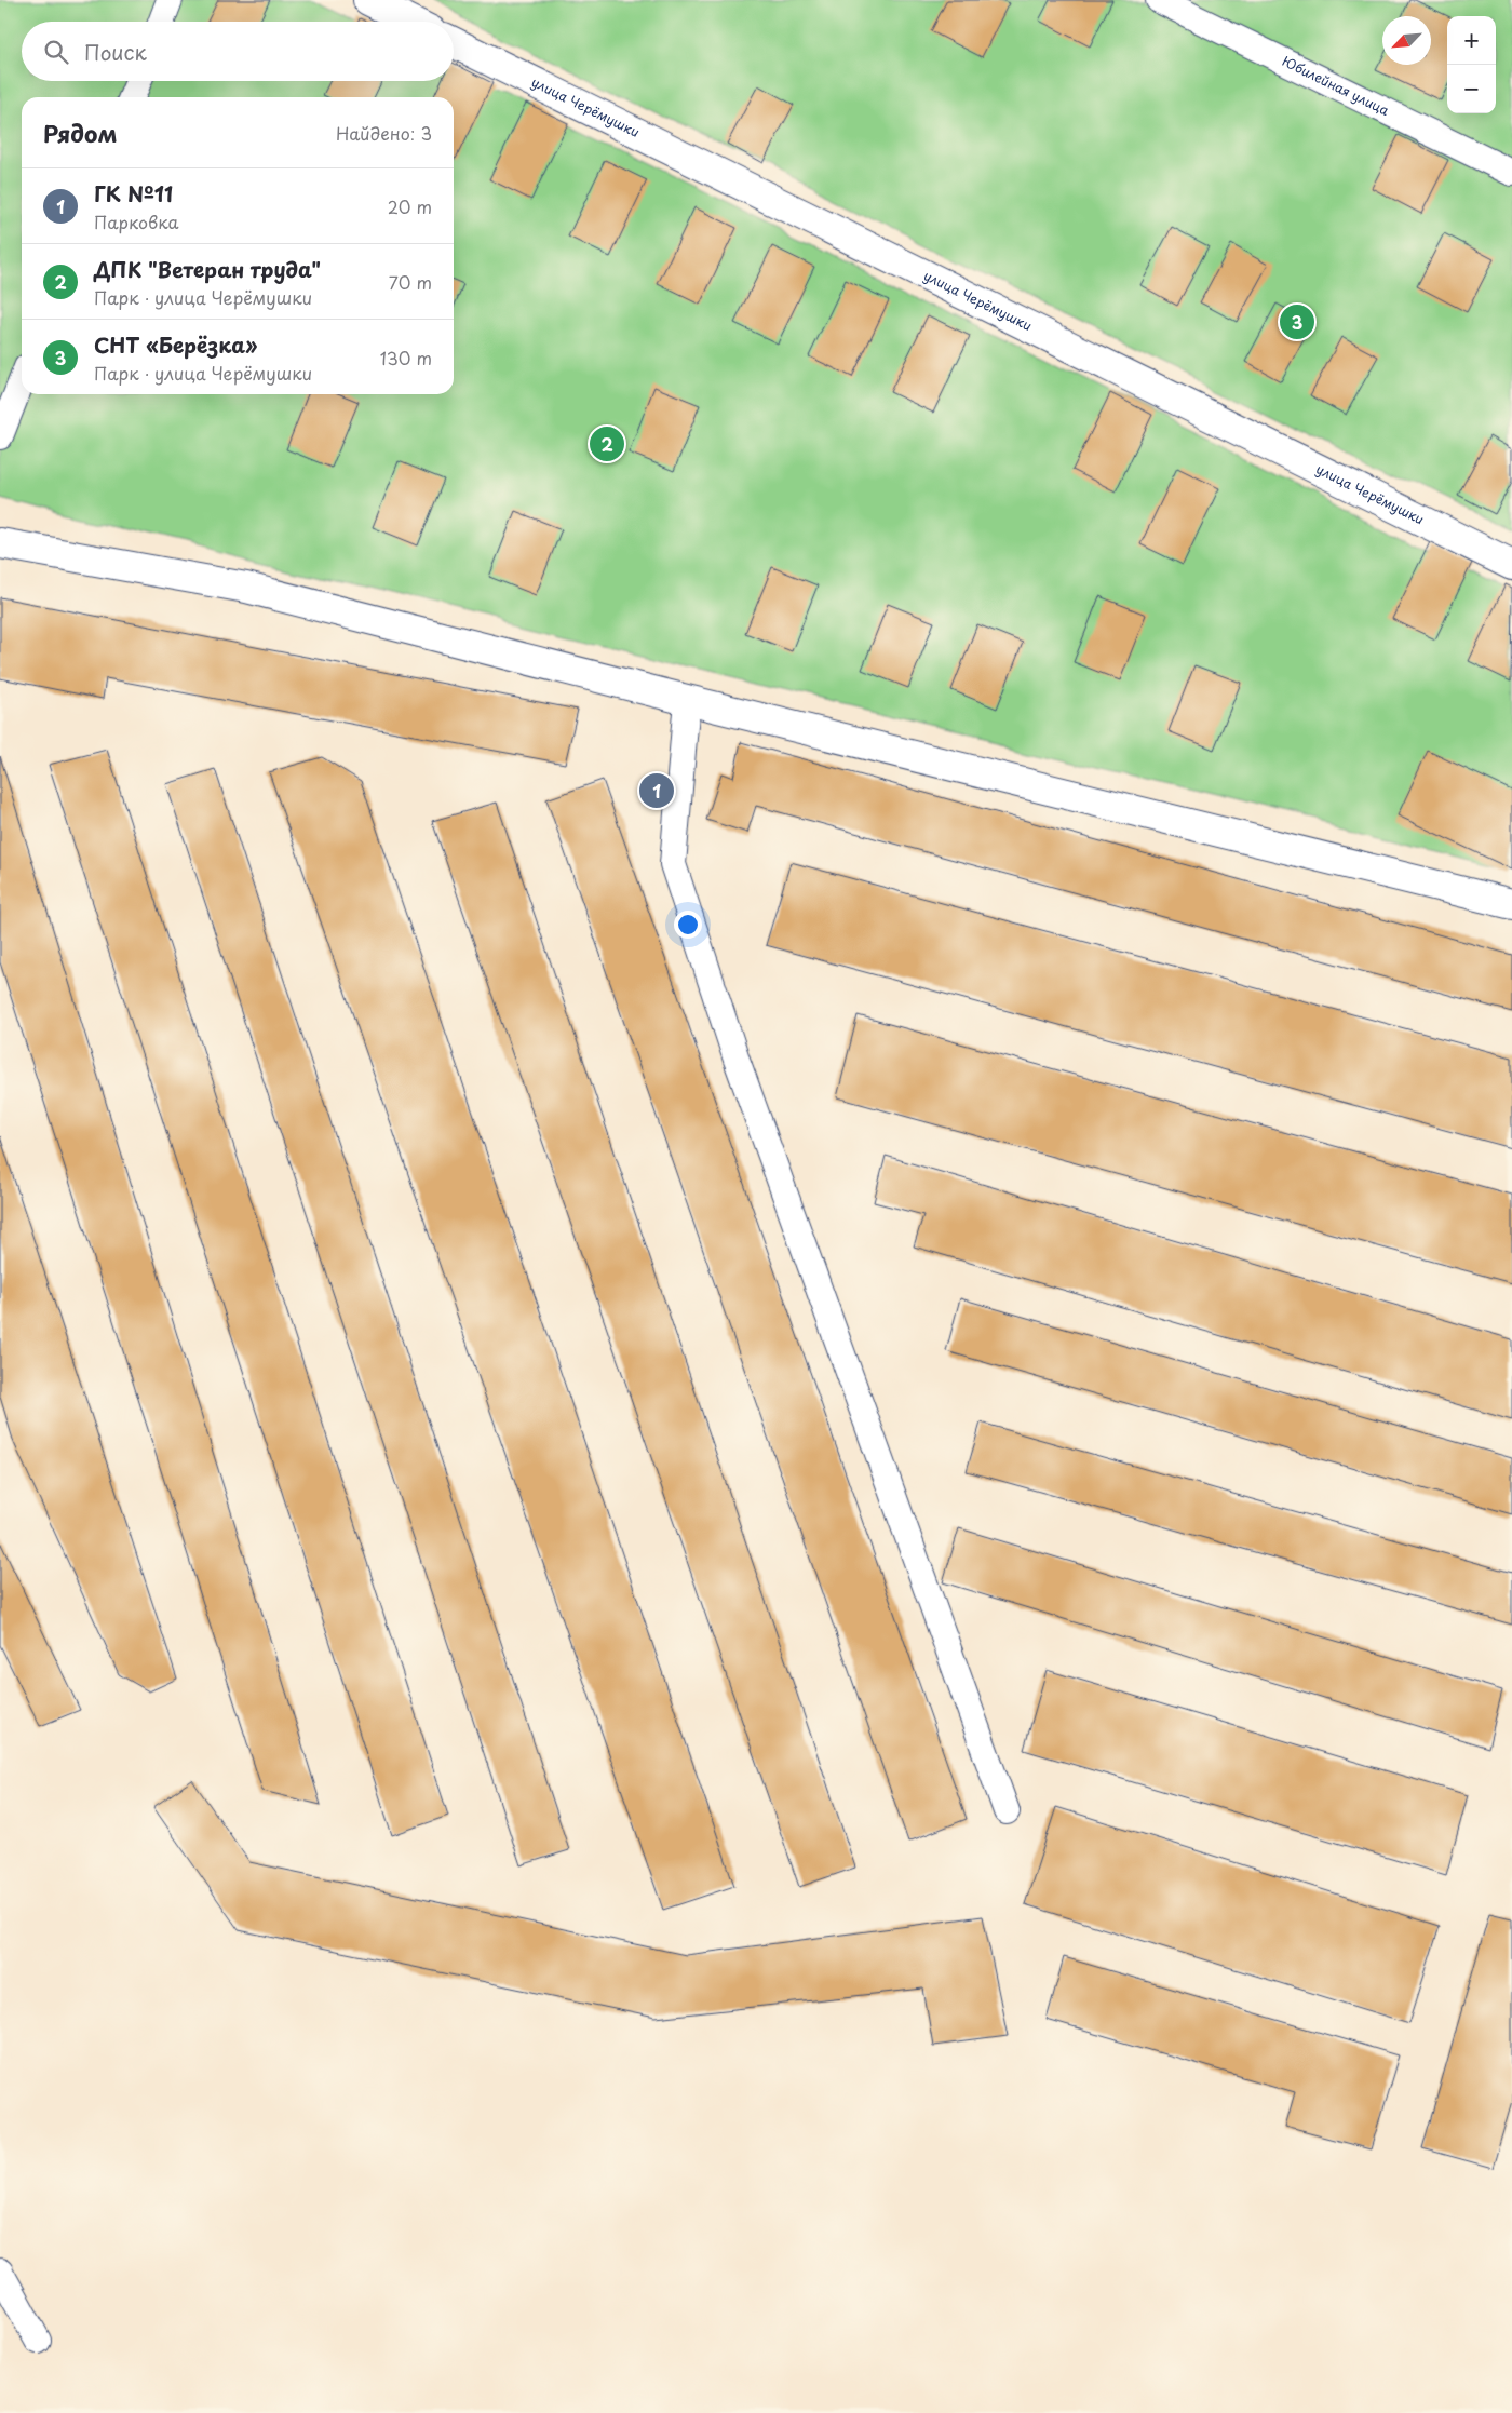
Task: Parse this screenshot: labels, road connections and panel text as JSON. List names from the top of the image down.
{
  "streets": {
    "street": ["улица Черёмушки"],
    "lane": ["Юбилейная улица"]
  },
  "north": "bottom left",
  "page": {
    "map_buttons": ["+", "−"],
    "search": "Поиск",
    "heading": ["Рядом", "Найдено: 3"],
    "list": [
      {
        "mark": "1",
        "name": "ГК №11",
        "note": "Парковка",
        "value": "20 m"
      },
      {
        "mark": "2",
        "name": "ДПК \"Ветеран труда\"",
        "note": "Парк · улица Черёмушки",
        "value": "70 m"
      },
      {
        "mark": "3",
        "name": "СНТ «Берёзка»",
        "note": "Парк · улица Черёмушки",
        "value": "130 m"
      }
    ],
    "pins": ["3", "2", "1"]
  }
}
